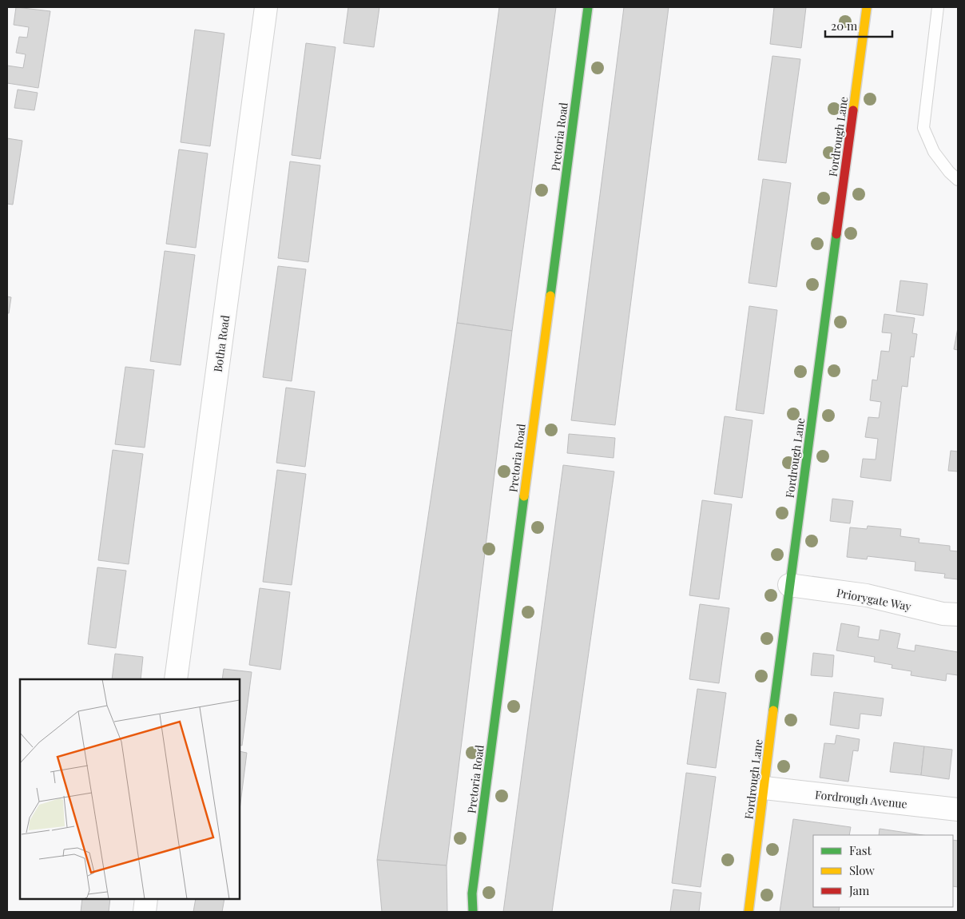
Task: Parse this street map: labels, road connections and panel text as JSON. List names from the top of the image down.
{
  "streets": {
    "street": [
      "Pretoria Road",
      "Fordrough Lane",
      "Botha Road",
      "Priorygate Way",
      "Fordrough Avenue"
    ]
  },
  "crossings": [
    ["Fordrough Lane", "Priorygate Way"],
    ["Fordrough Lane", "Fordrough Avenue"]
  ],
  "legend": ["Fast", "Slow", "Jam"],
  "scale_bar": "20 m"
}
